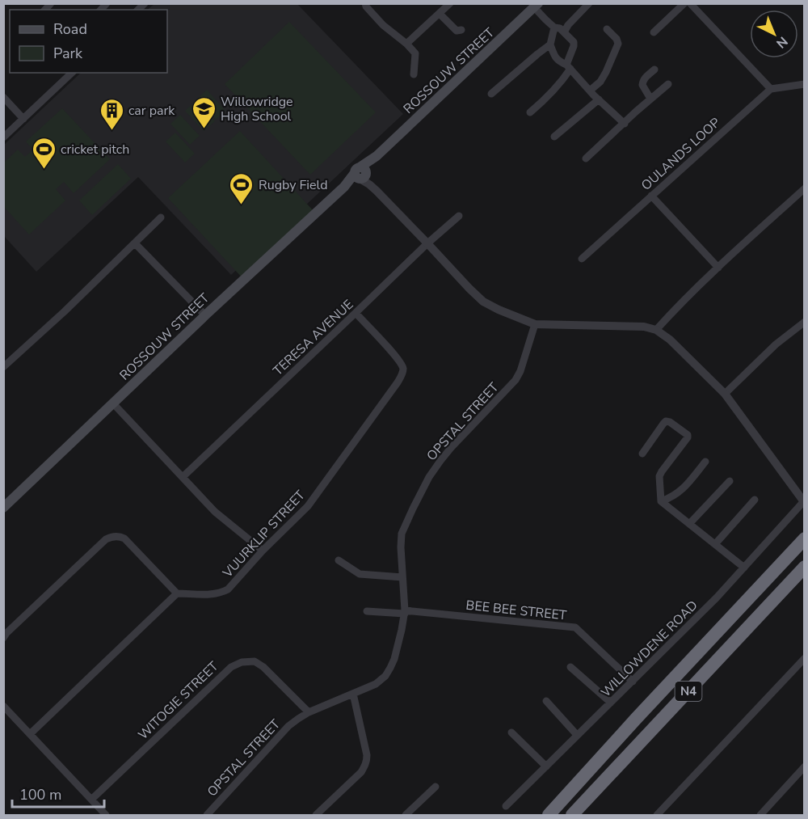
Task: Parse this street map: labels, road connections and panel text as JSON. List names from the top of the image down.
{
  "streets": {
    "highway": ["N4"],
    "main road": ["ROSSOUW STREET"],
    "street": [
      "OULANDS LOOP",
      "TERESA AVENUE",
      "OPSTAL STREET",
      "VUURKLIP STREET",
      "BEE BEE STREET",
      "WILLOWDENE ROAD",
      "WITOGIE STREET"
    ]
  },
  "crossings": [
    ["TERESA AVENUE", "VUURKLIP STREET"],
    ["OPSTAL STREET", "BEE BEE STREET"],
    ["OPSTAL STREET", "WITOGIE STREET"],
    ["BEE BEE STREET", "WILLOWDENE ROAD"]
  ],
  "places": {
    "school or university": ["Willowridge High School"],
    "building": ["car park"],
    "sports": ["cricket pitch", "Rugby Field"]
  },
  "legend": ["Road", "Park"],
  "scale_bar": "100 m",
  "north": "bottom right"
}
